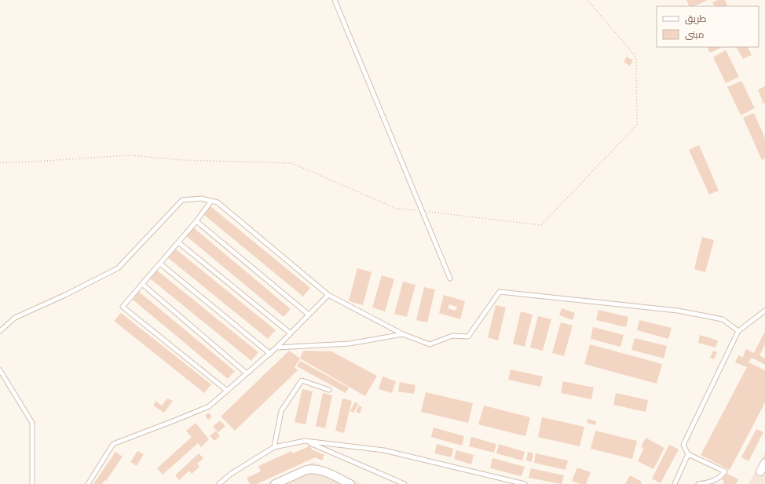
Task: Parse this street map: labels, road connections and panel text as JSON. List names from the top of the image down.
{
  "legend": ["طريق", "مبنى"]
}
